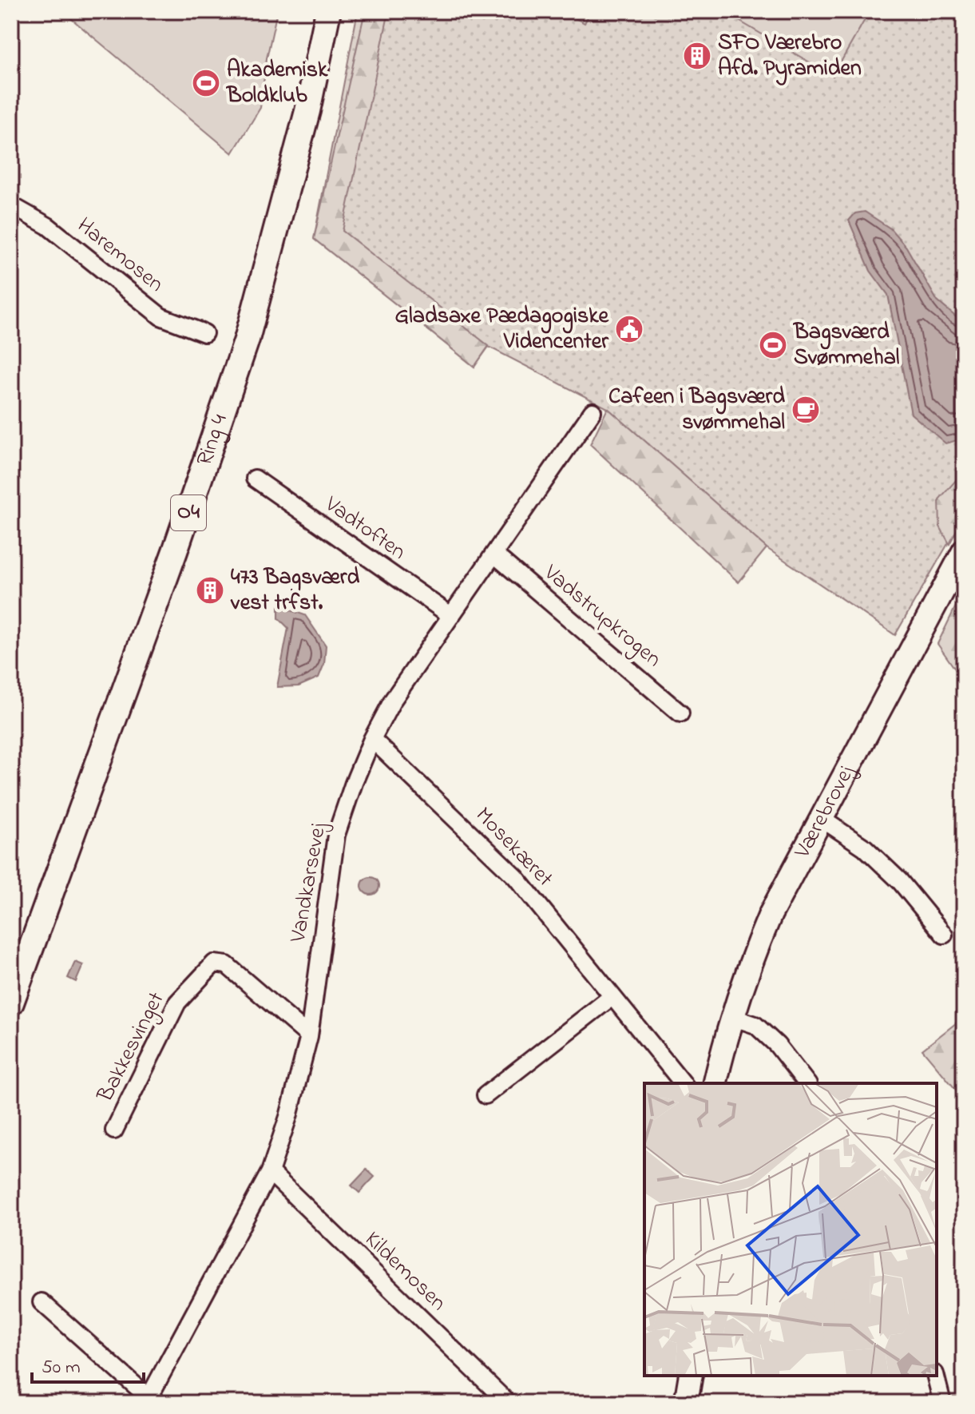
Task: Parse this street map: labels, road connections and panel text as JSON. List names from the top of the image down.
{
  "streets": {
    "main road": ["Ring 4", "O4"],
    "street": [
      "Haremosen",
      "Vadtoften",
      "Vadstrupkrogen",
      "Værebrovej",
      "Mosekæret",
      "Vandkarsevej",
      "Bakkesvinget",
      "Kildemosen"
    ]
  },
  "crossings": [
    ["Vadtoften", "Vandkarsevej"],
    ["Vadstrupkrogen", "Vandkarsevej"],
    ["Mosekæret", "Vandkarsevej"],
    ["Vandkarsevej", "Bakkesvinget"],
    ["Vandkarsevej", "Kildemosen"]
  ],
  "places": {
    "building": ["SFO Værebro Afd. Pyramiden", "473 Bagsværd vest trfst."],
    "sports": ["Akademisk Boldklub", "Bagsværd Svømmehal"],
    "public building": ["Gladsaxe Pædagogiske Videncenter"],
    "cafe": ["Cafeen i Bagsværd svømmehal"]
  },
  "scale_bar": "50 m"
}
